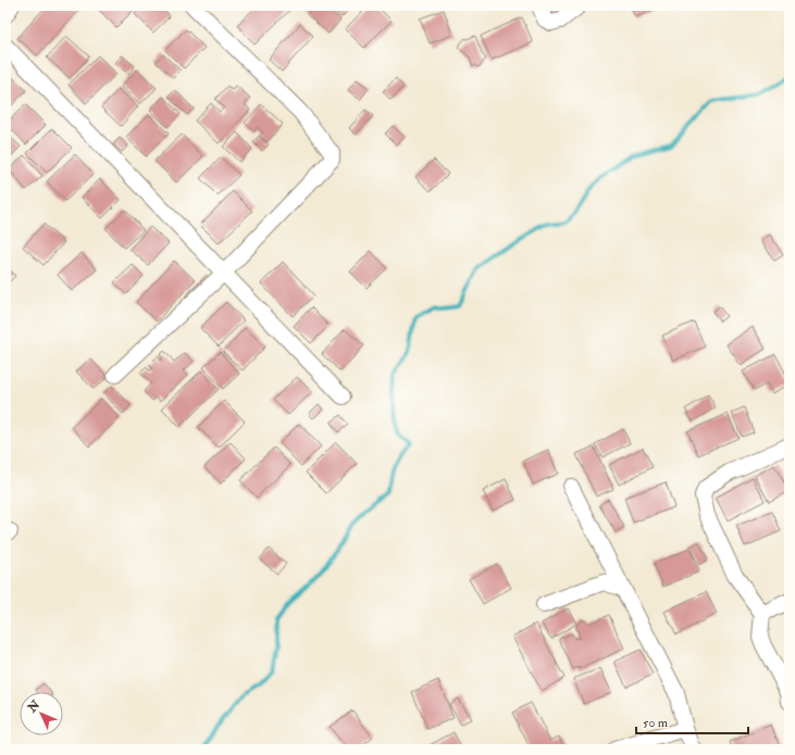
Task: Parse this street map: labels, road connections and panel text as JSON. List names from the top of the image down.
{
  "scale_bar": "50 m",
  "north": "top left"
}
